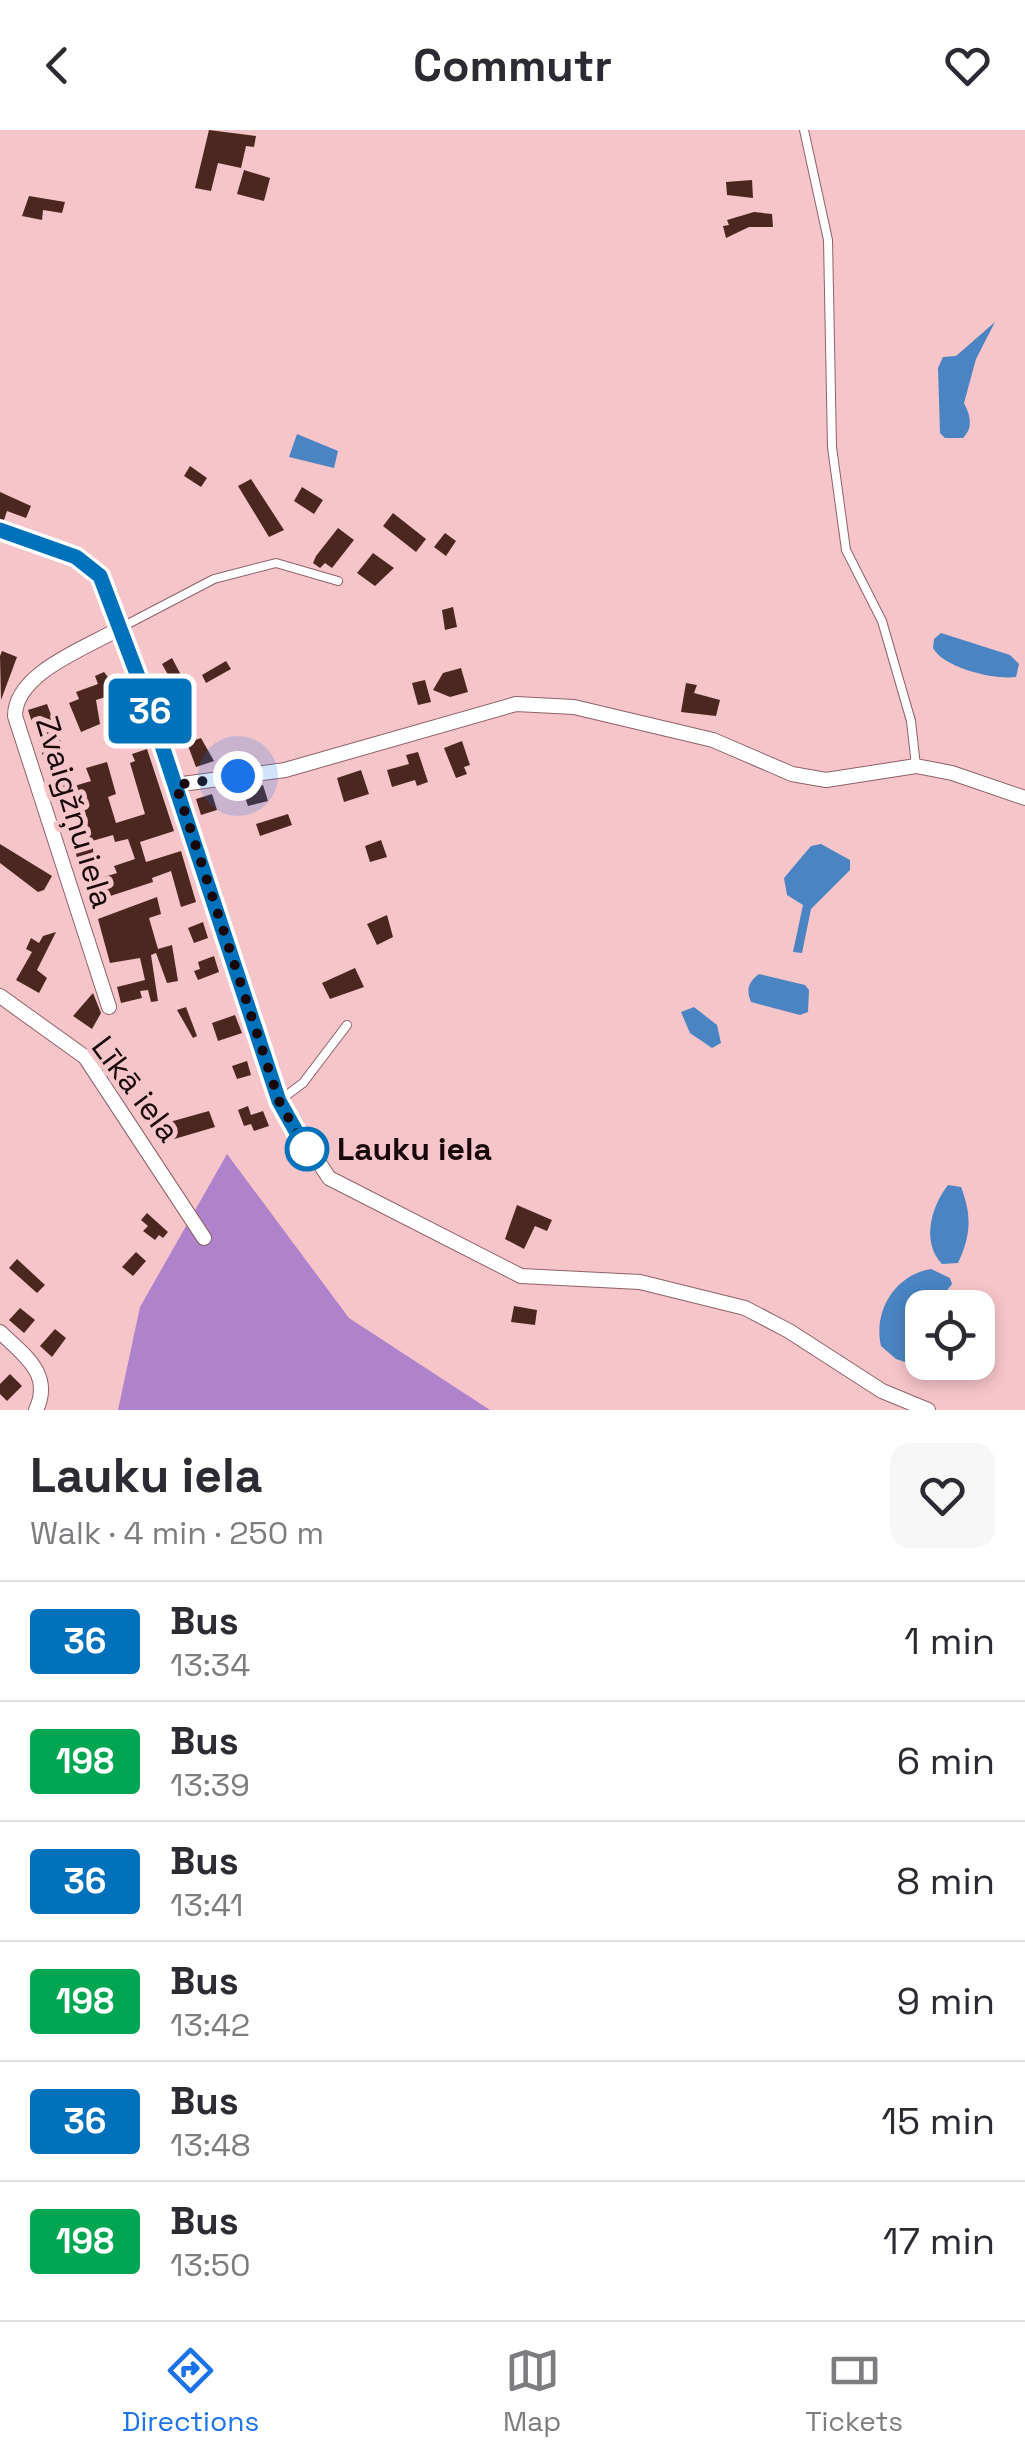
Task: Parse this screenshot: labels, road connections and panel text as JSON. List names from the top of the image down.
{
  "streets": {
    "street": ["Zvaigžņu iela", "Līkā iela"]
  },
  "places": ["Lauku iela"],
  "lines": ["bus line 36"],
  "page": {
    "header": "Commutr",
    "on_map": "36",
    "heading": ["Lauku iela", "Walk · 4 min · 250 m"],
    "list": [
      {
        "mark": "36",
        "name": "Bus",
        "note": "13:34",
        "value": "1 min"
      },
      {
        "mark": "198",
        "name": "Bus",
        "note": "13:39",
        "value": "6 min"
      },
      {
        "mark": "36",
        "name": "Bus",
        "note": "13:41",
        "value": "8 min"
      },
      {
        "mark": "198",
        "name": "Bus",
        "note": "13:42",
        "value": "9 min"
      },
      {
        "mark": "36",
        "name": "Bus",
        "note": "13:48",
        "value": "15 min"
      },
      {
        "mark": "198",
        "name": "Bus",
        "note": "13:50",
        "value": "17 min"
      }
    ],
    "tabs": ["Directions", "Map", "Tickets"]
  }
}
